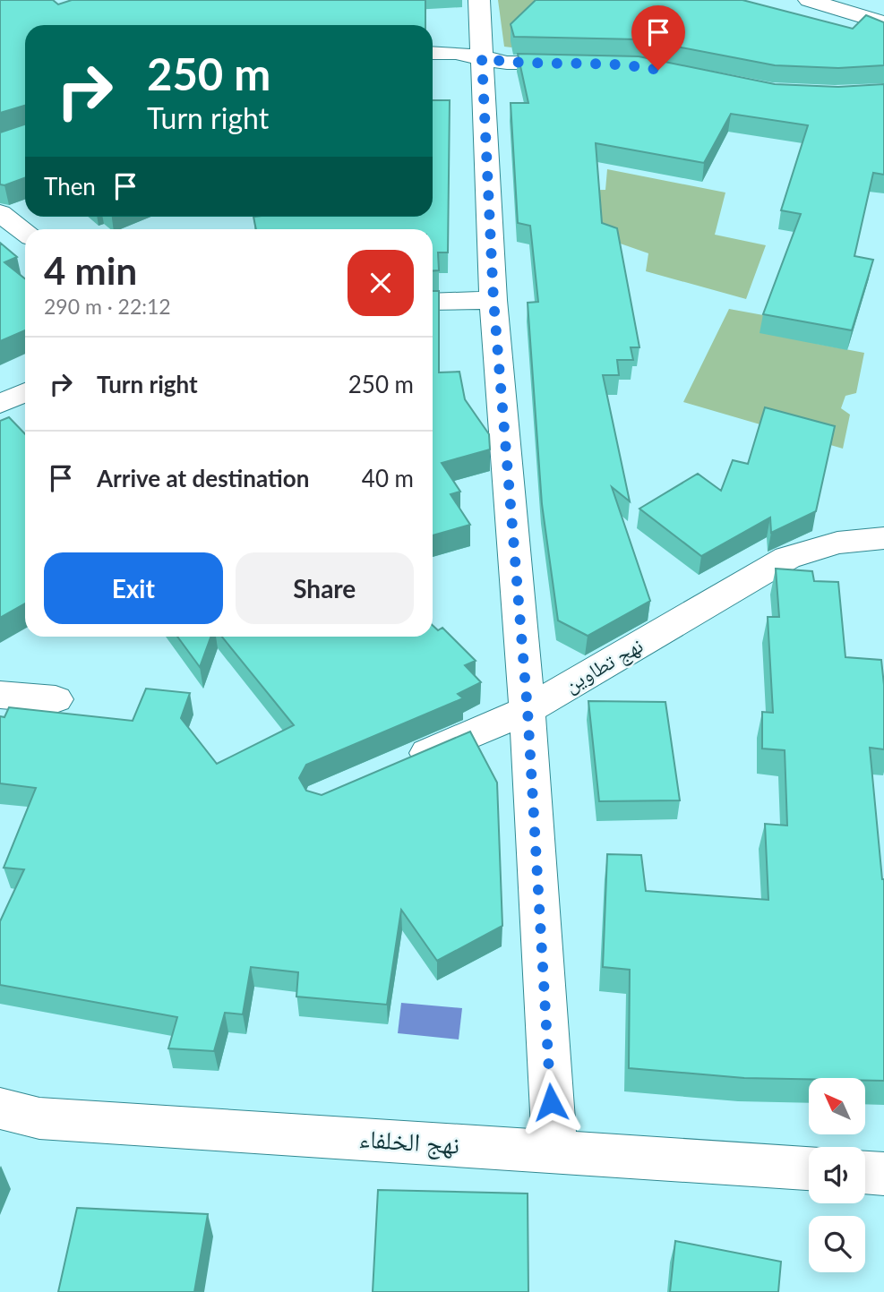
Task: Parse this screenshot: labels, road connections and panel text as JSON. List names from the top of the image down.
{
  "streets": {
    "street": ["نهج تطاوين", "نهج الخلفاء"]
  },
  "north": "top left",
  "page": {
    "turn": ["250 m", "Turn right"],
    "then": "Then",
    "heading": ["4 min", "290 m · 22:12"],
    "list": [
      {
        "name": "Turn right",
        "value": "250 m"
      },
      {
        "name": "Arrive at destination",
        "value": "40 m"
      }
    ],
    "buttons": ["Exit", "Share"]
  }
}
